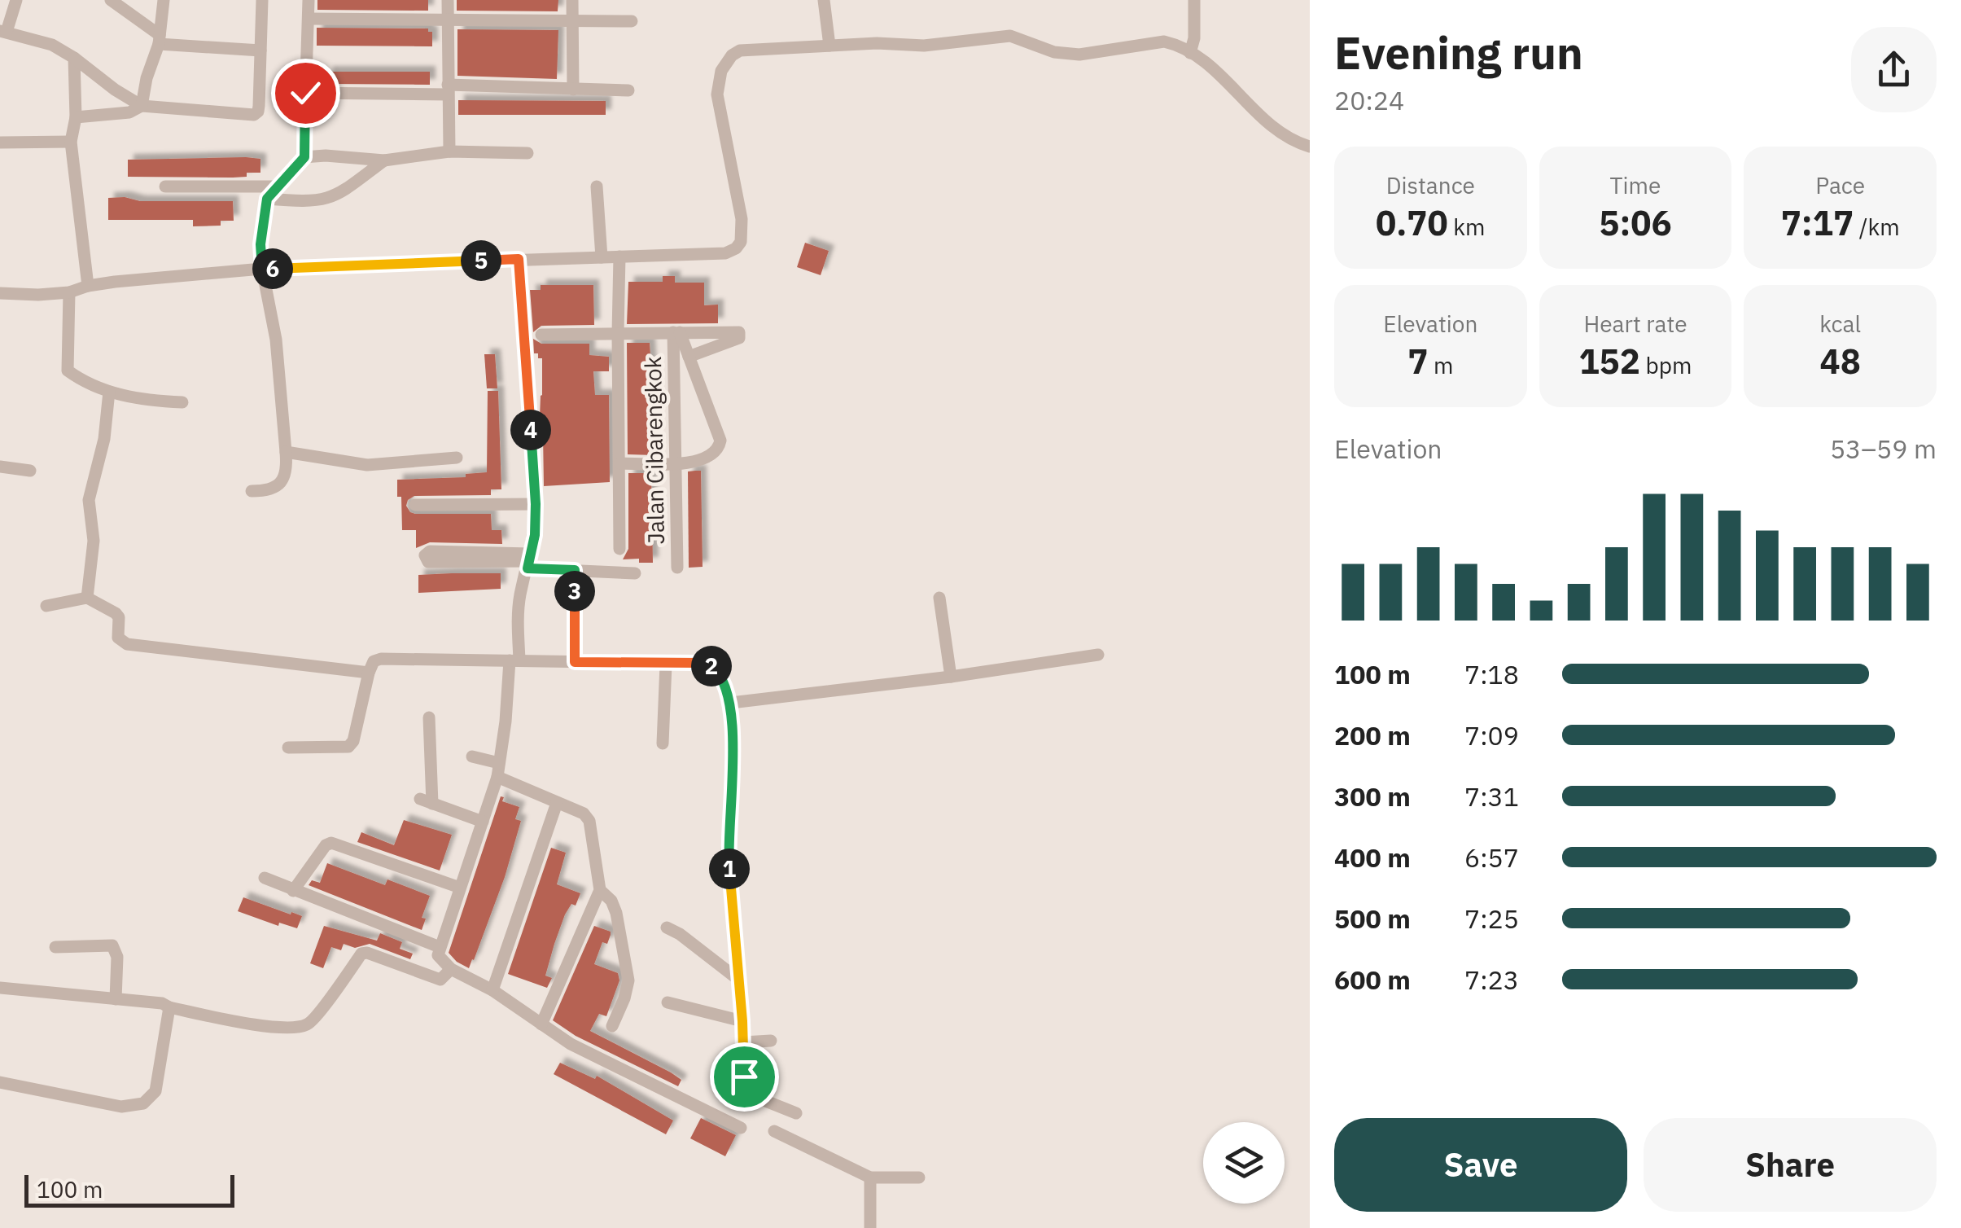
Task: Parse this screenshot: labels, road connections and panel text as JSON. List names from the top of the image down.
{
  "streets": {
    "street": ["Jalan Cibarengkok"]
  },
  "scale_bar": "100 m",
  "page": {
    "heading": ["Evening run", "20:24"],
    "stats": [
      ["Distance", "0.70 km"],
      ["Time", "5:06"],
      ["Pace", "7:17 /km"],
      ["Elevation", "7 m"],
      ["Heart rate", "152 bpm"],
      ["kcal", "48"]
    ],
    "pins": [
      "5",
      "6",
      "4",
      "3",
      "2",
      "1"
    ],
    "chart": ["Elevation", "53–59 m"],
    "list": [
      {
        "name": "100 m",
        "note": "7:18"
      },
      {
        "name": "200 m",
        "note": "7:09"
      },
      {
        "name": "300 m",
        "note": "7:31"
      },
      {
        "name": "400 m",
        "note": "6:57"
      },
      {
        "name": "500 m",
        "note": "7:25"
      },
      {
        "name": "600 m",
        "note": "7:23"
      }
    ],
    "buttons": ["Save", "Share"],
    "scale": "100 m"
  }
}
